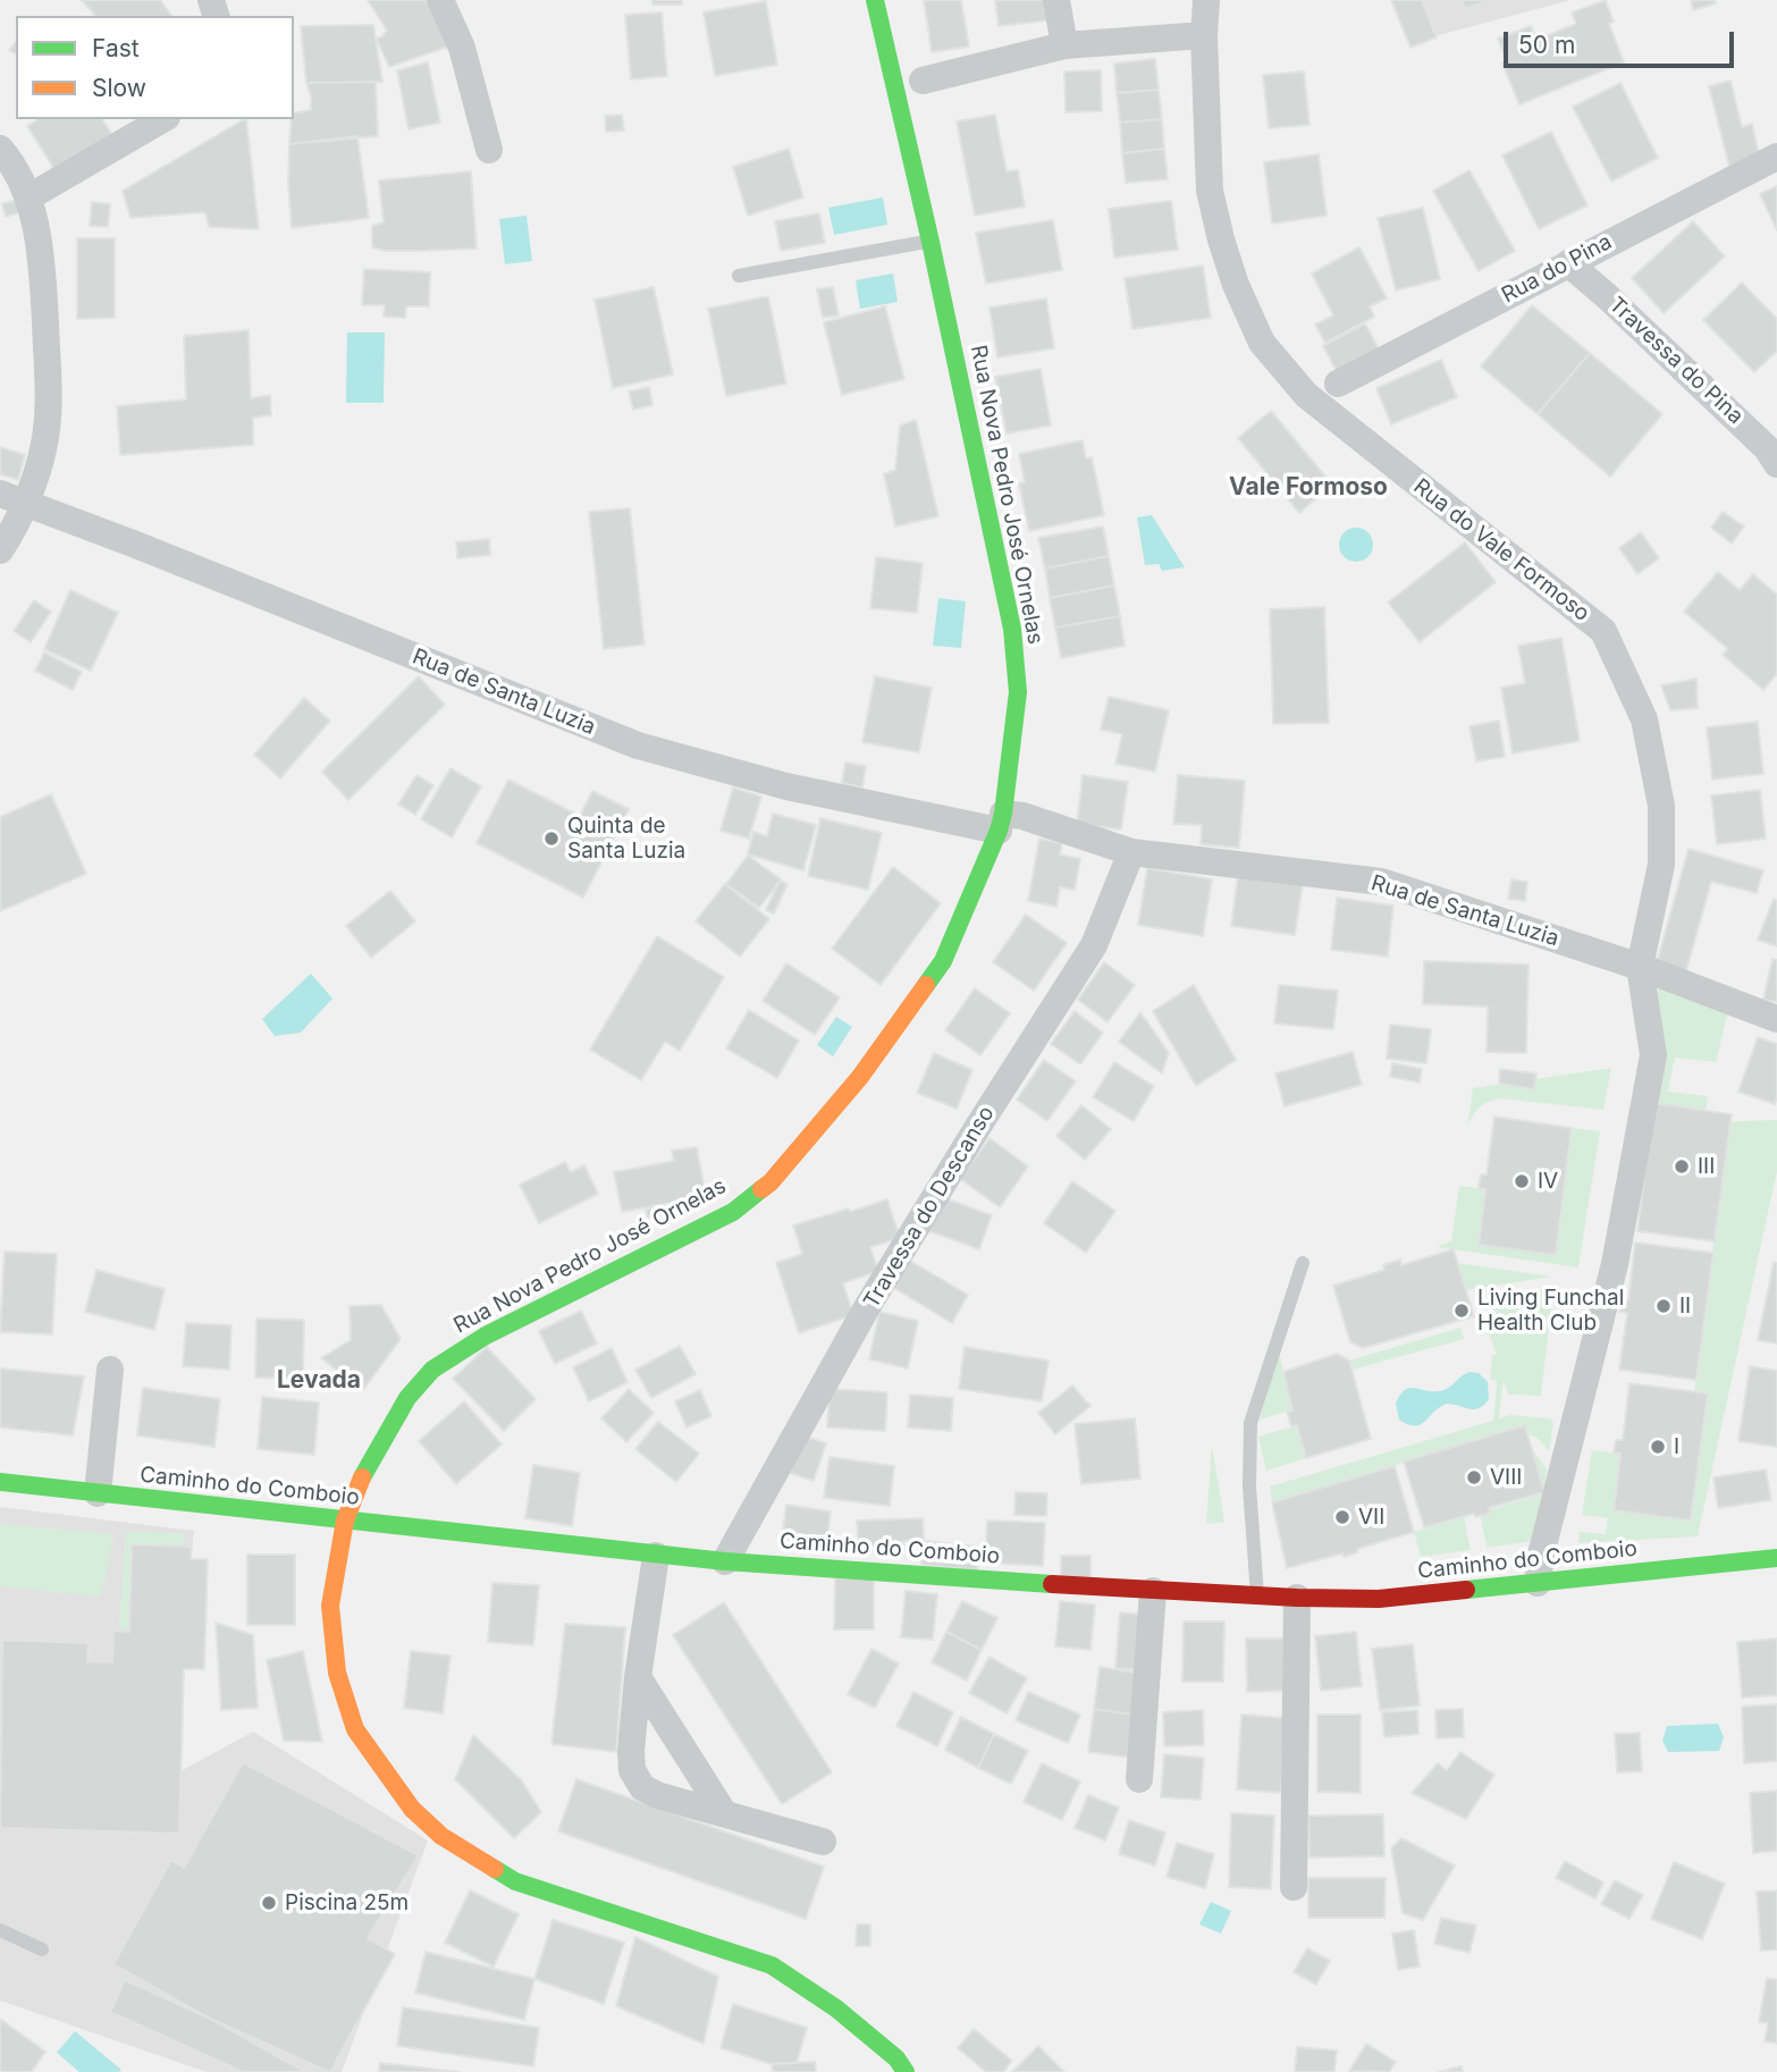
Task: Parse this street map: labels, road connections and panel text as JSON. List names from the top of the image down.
{
  "streets": {
    "street": [
      "Rua do Pina",
      "Travessa do Pina",
      "Rua Nova Pedro José Ornelas",
      "Rua do Vale Formoso",
      "Rua de Santa Luzia",
      "Travessa do Descanso",
      "Caminho do Comboio"
    ]
  },
  "crossings": [
    ["Rua do Pina", "Travessa do Pina"],
    ["Rua Nova Pedro José Ornelas", "Rua de Santa Luzia"],
    ["Rua Nova Pedro José Ornelas", "Caminho do Comboio"],
    ["Rua do Vale Formoso", "Rua de Santa Luzia"],
    ["Rua de Santa Luzia", "Travessa do Descanso"],
    ["Travessa do Descanso", "Caminho do Comboio"]
  ],
  "districts": ["Vale Formoso", "Levada"],
  "places": [
    "Quinta de Santa Luzia",
    "III",
    "IV",
    "II",
    "Living Funchal Health Club",
    "I",
    "VIII",
    "VII",
    "Piscina 25m"
  ],
  "legend": ["Fast", "Slow"],
  "scale_bar": "50 m"
}
